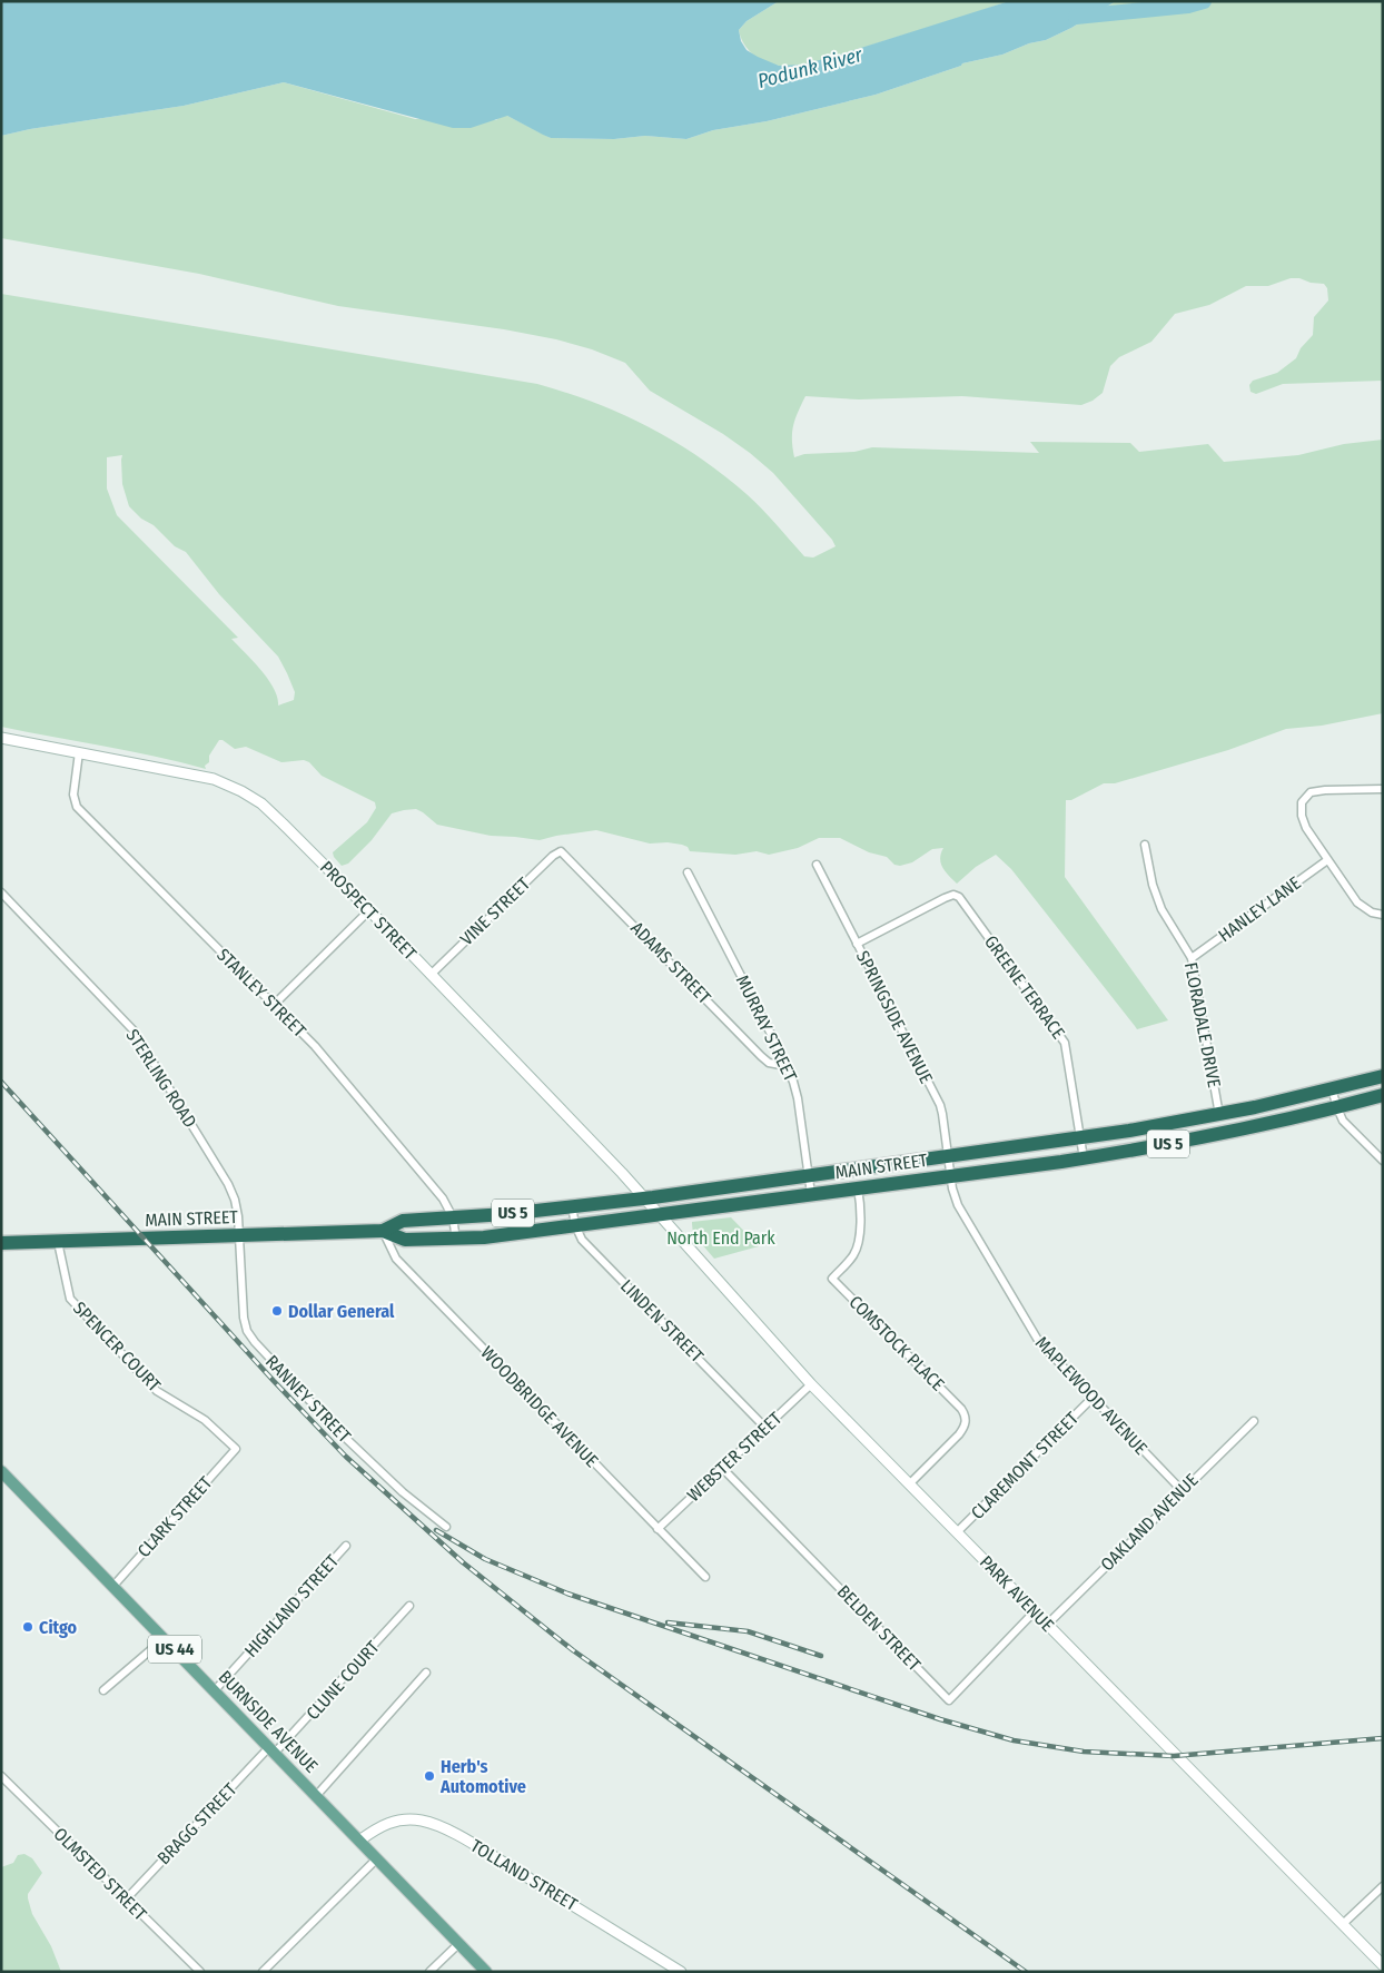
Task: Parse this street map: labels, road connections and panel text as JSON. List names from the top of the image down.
{
  "streets": {
    "highway": ["US 5", "MAIN STREET"],
    "main road": [
      "PROSPECT STREET",
      "PARK AVENUE",
      "US 44",
      "BURNSIDE AVENUE",
      "TOLLAND STREET"
    ],
    "street": [
      "HANLEY LANE",
      "VINE STREET",
      "ADAMS STREET",
      "GREENE TERRACE",
      "STANLEY STREET",
      "SPRINGSIDE AVENUE",
      "FLORADALE DRIVE",
      "MURRAY STREET",
      "STERLING ROAD",
      "LINDEN STREET",
      "COMSTOCK PLACE",
      "SPENCER COURT",
      "MAPLEWOOD AVENUE",
      "RANNEY STREET",
      "WOODBRIDGE AVENUE",
      "WEBSTER STREET",
      "CLAREMONT STREET",
      "CLARK STREET",
      "OAKLAND AVENUE",
      "HIGHLAND STREET",
      "BELDEN STREET",
      "CLUNE COURT",
      "BRAGG STREET",
      "OLMSTED STREET"
    ]
  },
  "crossings": [
    ["HANLEY LANE", "FLORADALE DRIVE"],
    ["PROSPECT STREET", "VINE STREET"],
    ["PROSPECT STREET", "STANLEY STREET"],
    ["PROSPECT STREET", "MAIN STREET"],
    ["PROSPECT STREET", "PARK AVENUE"],
    ["VINE STREET", "ADAMS STREET"],
    ["ADAMS STREET", "MURRAY STREET"],
    ["GREENE TERRACE", "SPRINGSIDE AVENUE"],
    ["GREENE TERRACE", "MAIN STREET"],
    ["STANLEY STREET", "MAIN STREET"],
    ["SPRINGSIDE AVENUE", "MAIN STREET"],
    ["SPRINGSIDE AVENUE", "MAPLEWOOD AVENUE"],
    ["FLORADALE DRIVE", "MAIN STREET"],
    ["MURRAY STREET", "MAIN STREET"],
    ["STERLING ROAD", "MAIN STREET"],
    ["STERLING ROAD", "RANNEY STREET"],
    ["MAIN STREET", "LINDEN STREET"],
    ["MAIN STREET", "COMSTOCK PLACE"],
    ["MAIN STREET", "SPENCER COURT"],
    ["MAIN STREET", "MAPLEWOOD AVENUE"],
    ["MAIN STREET", "RANNEY STREET"],
    ["MAIN STREET", "WOODBRIDGE AVENUE"],
    ["MAIN STREET", "PARK AVENUE"],
    ["LINDEN STREET", "WEBSTER STREET"],
    ["COMSTOCK PLACE", "PARK AVENUE"],
    ["SPENCER COURT", "CLARK STREET"],
    ["MAPLEWOOD AVENUE", "CLAREMONT STREET"],
    ["MAPLEWOOD AVENUE", "OAKLAND AVENUE"],
    ["WOODBRIDGE AVENUE", "WEBSTER STREET"],
    ["WEBSTER STREET", "PARK AVENUE"],
    ["WEBSTER STREET", "BELDEN STREET"],
    ["CLAREMONT STREET", "PARK AVENUE"],
    ["CLARK STREET", "BURNSIDE AVENUE"],
    ["OAKLAND AVENUE", "PARK AVENUE"],
    ["PARK AVENUE", "BELDEN STREET"],
    ["HIGHLAND STREET", "BURNSIDE AVENUE"],
    ["CLUNE COURT", "BURNSIDE AVENUE"],
    ["CLUNE COURT", "BRAGG STREET"],
    ["BURNSIDE AVENUE", "BRAGG STREET"],
    ["BURNSIDE AVENUE", "TOLLAND STREET"],
    ["BRAGG STREET", "OLMSTED STREET"]
  ],
  "water": ["Podunk River"],
  "parks": ["North End Park"],
  "places": ["Dollar General", "Citgo", "Herb's Automotive"]
}
